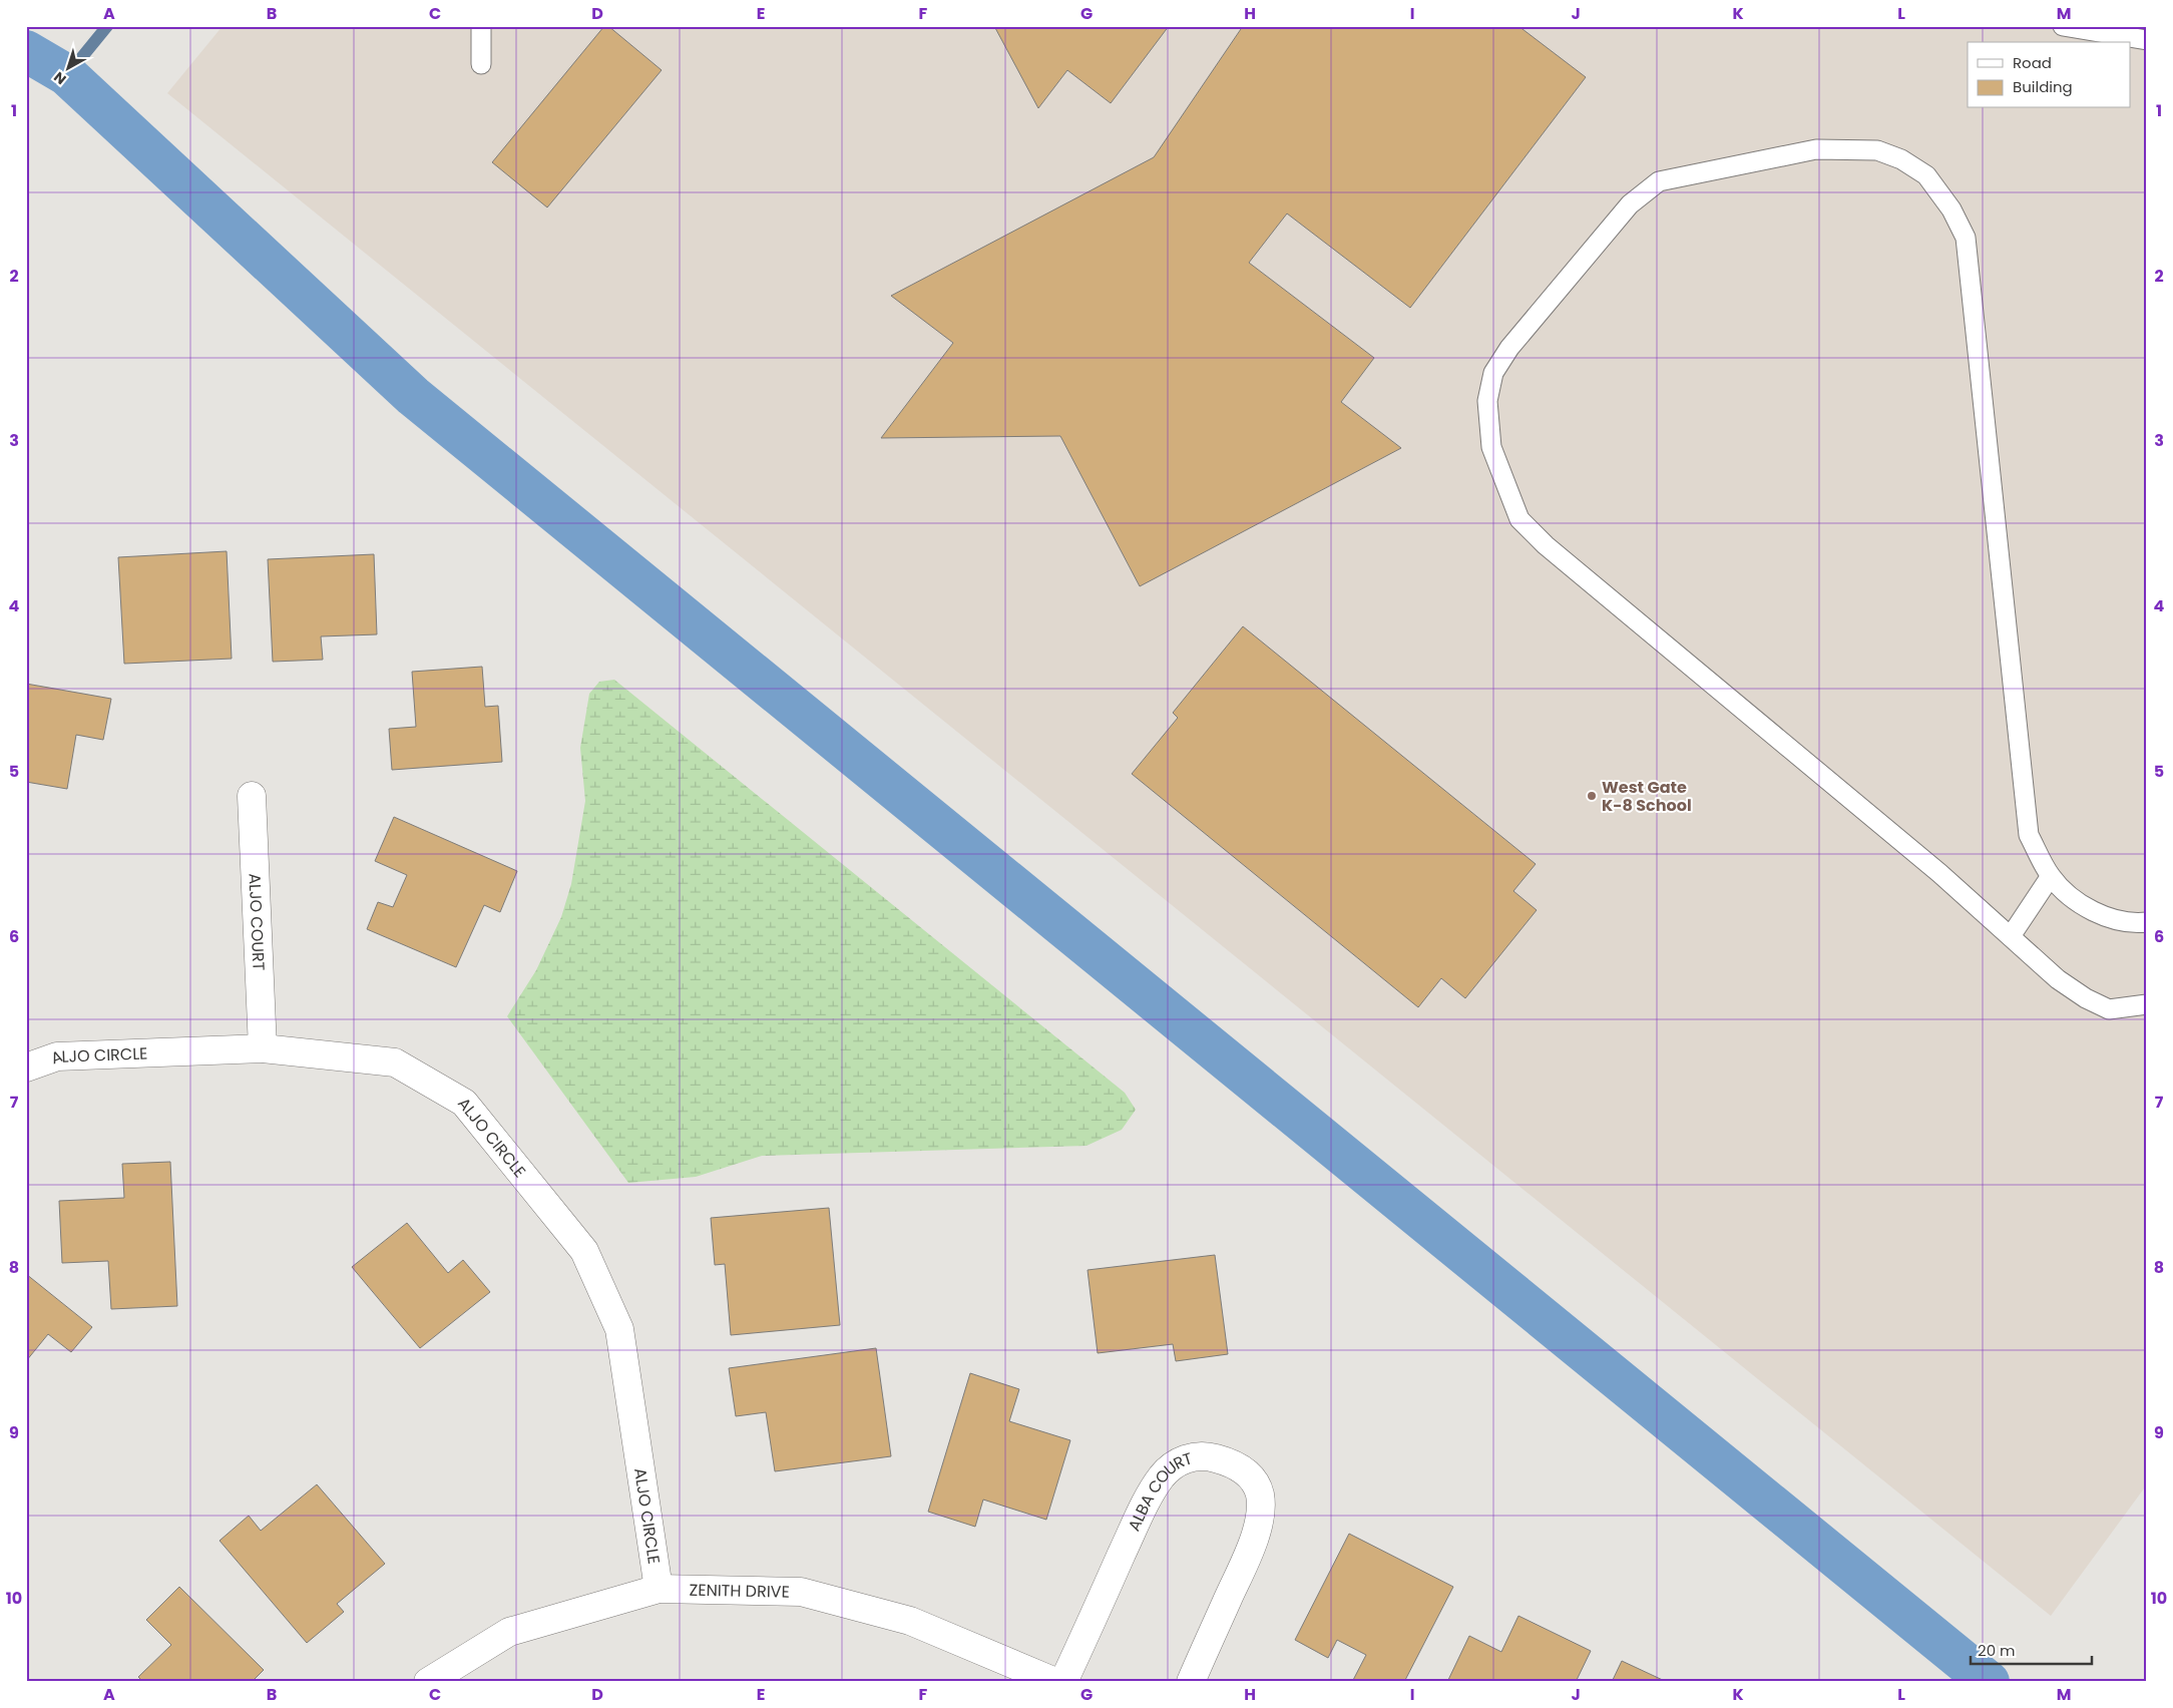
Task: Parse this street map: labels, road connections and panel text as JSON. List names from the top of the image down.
{
  "streets": {
    "street": [
      "ALJO COURT",
      "ALJO CIRCLE",
      "ALBA COURT",
      "ZENITH DRIVE"
    ]
  },
  "crossings": [
    ["ALJO COURT", "ALJO CIRCLE"],
    ["ALJO CIRCLE", "ZENITH DRIVE"]
  ],
  "places": ["West Gate K-8 School"],
  "legend": ["Road", "Building"],
  "scale_bar": "20 m",
  "north": "bottom left",
  "grid": {
    "columns": [
      "A",
      "B",
      "C",
      "D",
      "E",
      "F",
      "G",
      "H",
      "I",
      "J",
      "K",
      "L",
      "M"
    ],
    "rows": [
      "1",
      "2",
      "3",
      "4",
      "5",
      "6",
      "7",
      "8",
      "9",
      "10"
    ]
  }
}
